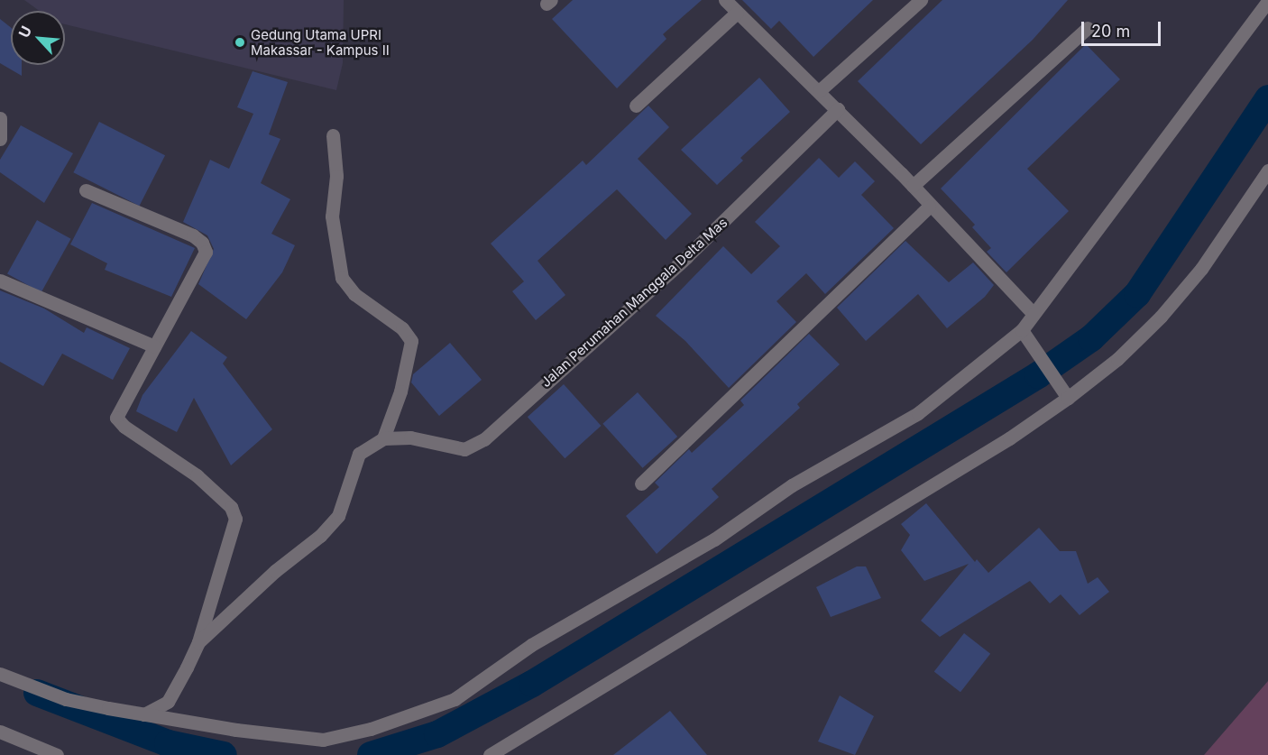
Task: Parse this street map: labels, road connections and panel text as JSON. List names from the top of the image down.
{
  "streets": {
    "street": ["Jalan Perumahan Manggala Delta Mas"]
  },
  "places": ["Gedung Utama UPRI Makassar - Kampus II"],
  "scale_bar": "20 m",
  "north": "top left"
}
